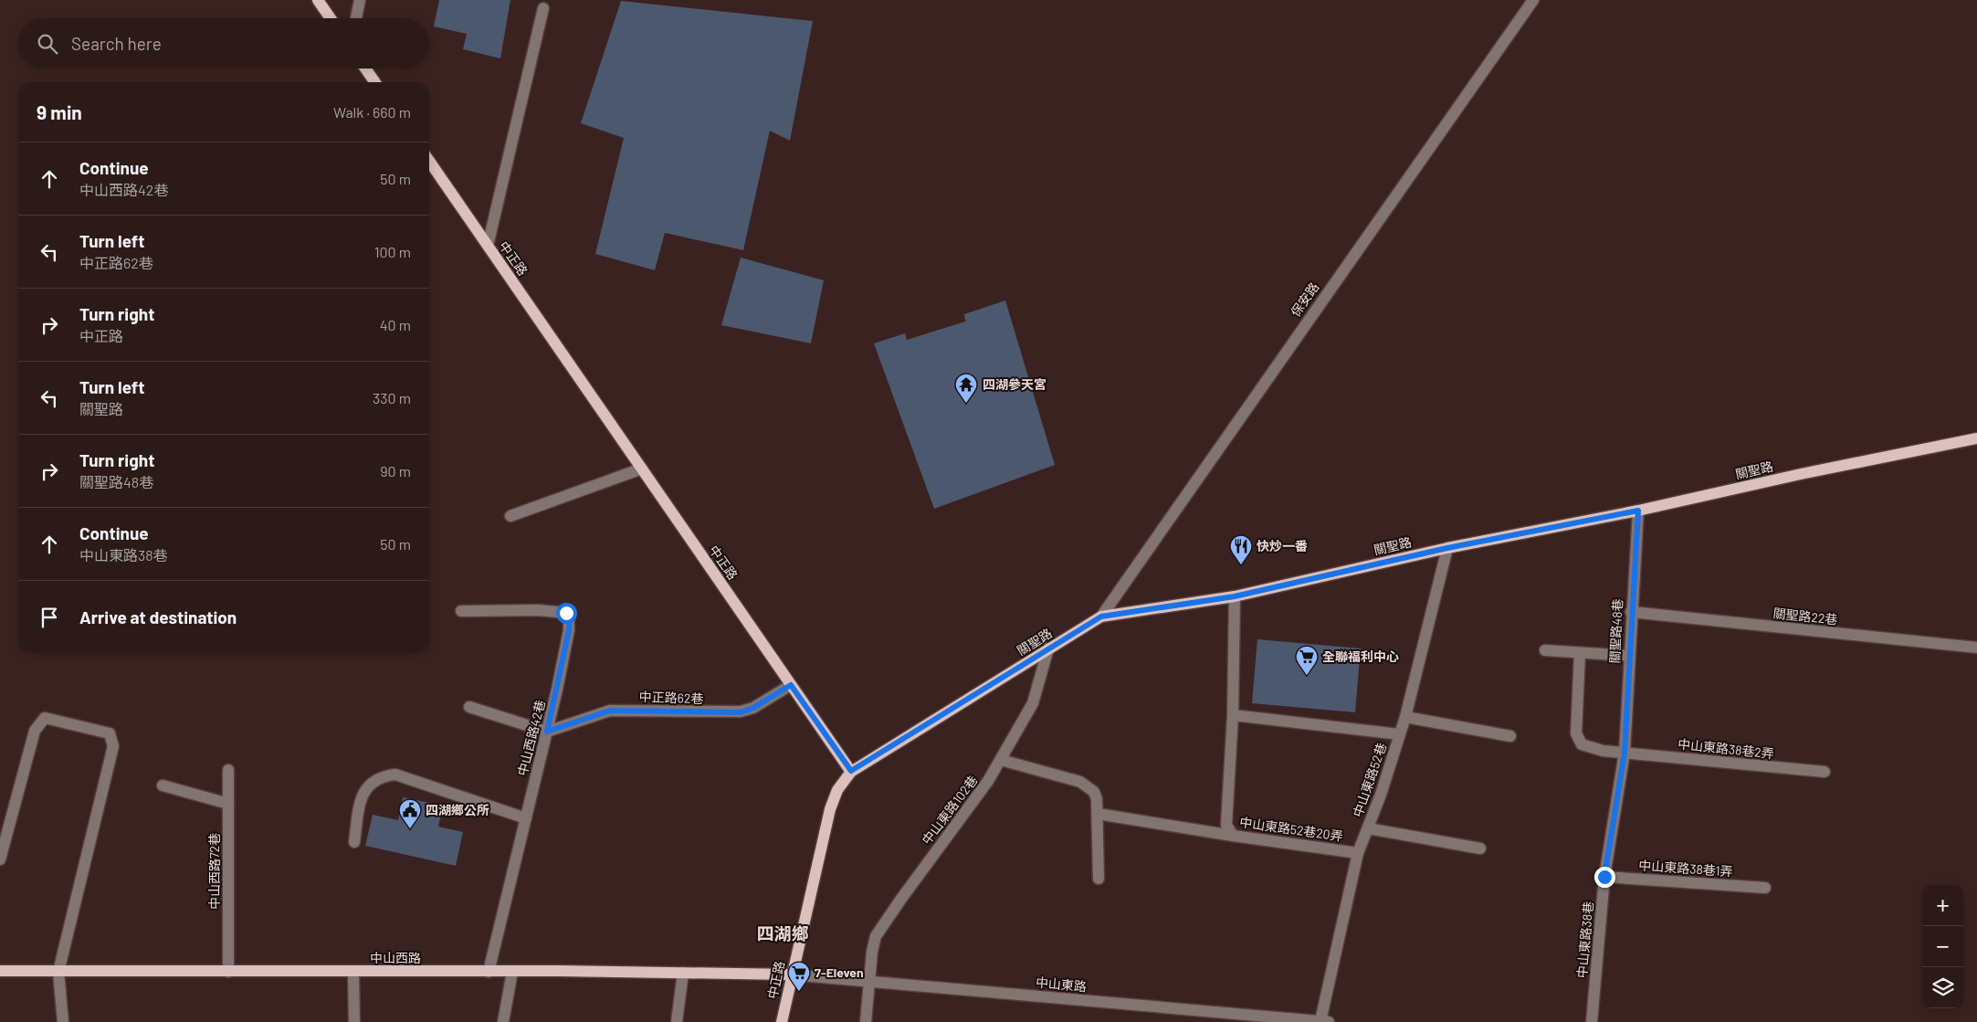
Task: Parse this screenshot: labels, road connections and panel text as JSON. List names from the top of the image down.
{
  "streets": {
    "main road": ["中正路", "關聖路", "中山西路"],
    "street": [
      "保安路",
      "關聖路22巷",
      "關聖路48巷",
      "中正路62巷",
      "中山西路42巷",
      "中山東路38巷2弄",
      "中山東路52巷",
      "中山東路102巷",
      "中山東路52巷20弄",
      "中山東路38巷1弄",
      "中山西路72巷",
      "中山東路38巷",
      "中山東路"
    ]
  },
  "crossings": [
    ["中正路", "關聖路"],
    ["中正路", "中正路62巷"],
    ["中正路", "中山西路"],
    ["中正路", "中山東路"],
    ["保安路", "關聖路"],
    ["關聖路", "關聖路48巷"],
    ["關聖路", "中山東路52巷"],
    ["關聖路", "中山東路102巷"],
    ["關聖路", "中山東路52巷20弄"],
    ["關聖路22巷", "關聖路48巷"],
    ["關聖路48巷", "中山東路38巷2弄"],
    ["關聖路48巷", "中山東路38巷"],
    ["中正路62巷", "中山西路42巷"],
    ["中山西路42巷", "中山西路"],
    ["中山東路38巷2弄", "中山東路38巷"],
    ["中山東路52巷", "中山東路52巷20弄"],
    ["中山東路52巷", "中山東路"],
    ["中山東路102巷", "中山東路"],
    ["中山東路38巷1弄", "中山東路38巷"],
    ["中山西路72巷", "中山西路"],
    ["中山西路", "中山東路"]
  ],
  "districts": ["四湖鄉"],
  "places": {
    "temple": ["四湖參天宮"],
    "restaurant": ["快炒一番"],
    "supermarket": ["全聯福利中心", "7-Eleven"],
    "public building": ["四湖鄉公所"]
  },
  "page": {
    "search": "Search here",
    "heading": ["9 min", "Walk · 660 m"],
    "list": [
      ["Continue", "中山西路42巷", "50 m"],
      ["Turn left", "中正路62巷", "100 m"],
      ["Turn right", "中正路", "40 m"],
      ["Turn left", "關聖路", "330 m"],
      ["Turn right", "關聖路48巷", "90 m"],
      ["Continue", "中山東路38巷", "50 m"],
      "Arrive at destination"
    ],
    "map_buttons": ["+", "−"]
  }
}
